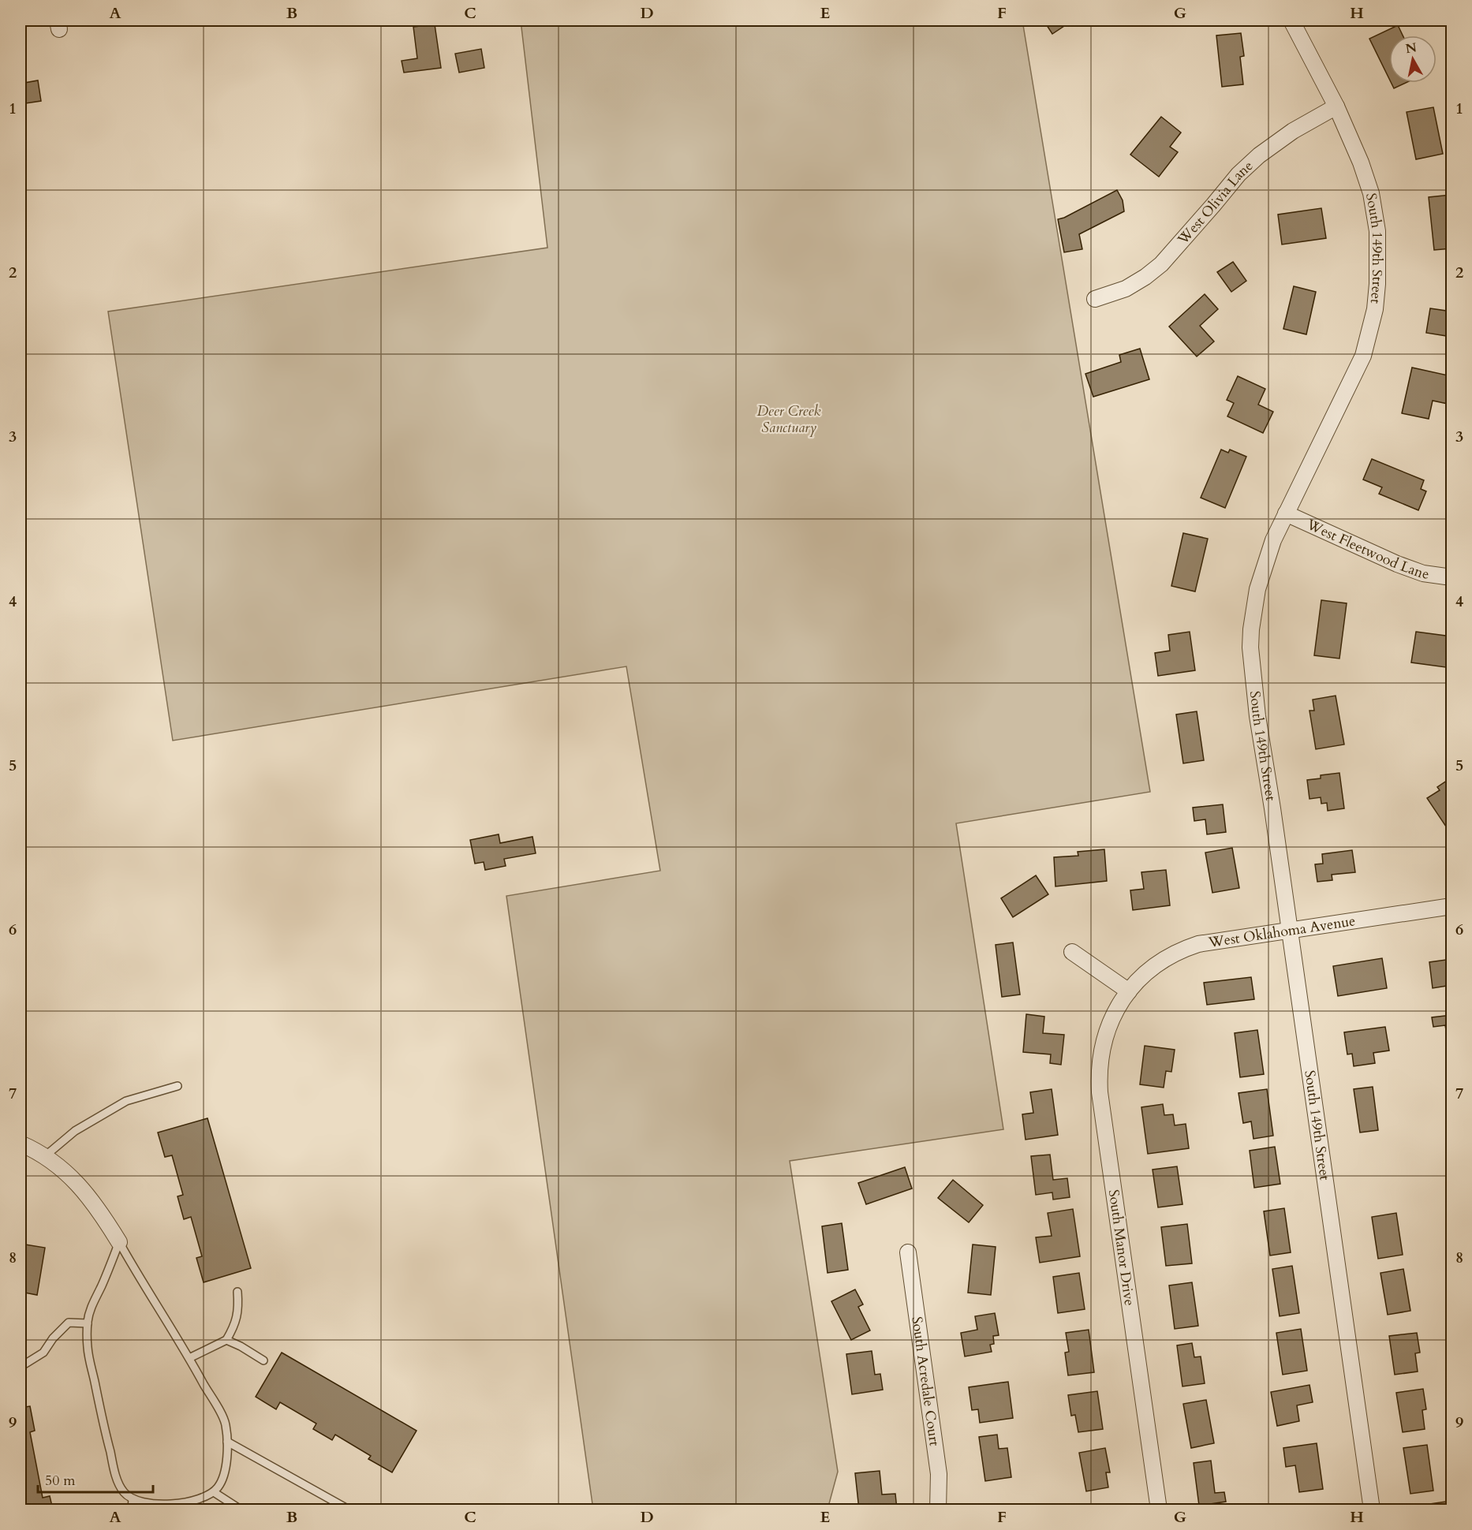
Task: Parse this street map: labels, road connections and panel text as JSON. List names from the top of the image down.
{
  "streets": {
    "street": [
      "West Olivia Lane",
      "South 149th Street",
      "West Fleetwood Lane",
      "West Oklahoma Avenue",
      "South Manor Drive",
      "South Acredale Court"
    ]
  },
  "crossings": [
    ["West Olivia Lane", "South 149th Street"],
    ["South 149th Street", "West Fleetwood Lane"],
    ["South 149th Street", "West Oklahoma Avenue"],
    ["West Oklahoma Avenue", "South Manor Drive"]
  ],
  "parks": ["Deer Creek Sanctuary"],
  "scale_bar": "50 m",
  "north": "top",
  "grid": {
    "columns": [
      "A",
      "B",
      "C",
      "D",
      "E",
      "F",
      "G",
      "H"
    ],
    "rows": [
      "1",
      "2",
      "3",
      "4",
      "5",
      "6",
      "7",
      "8",
      "9"
    ]
  }
}
